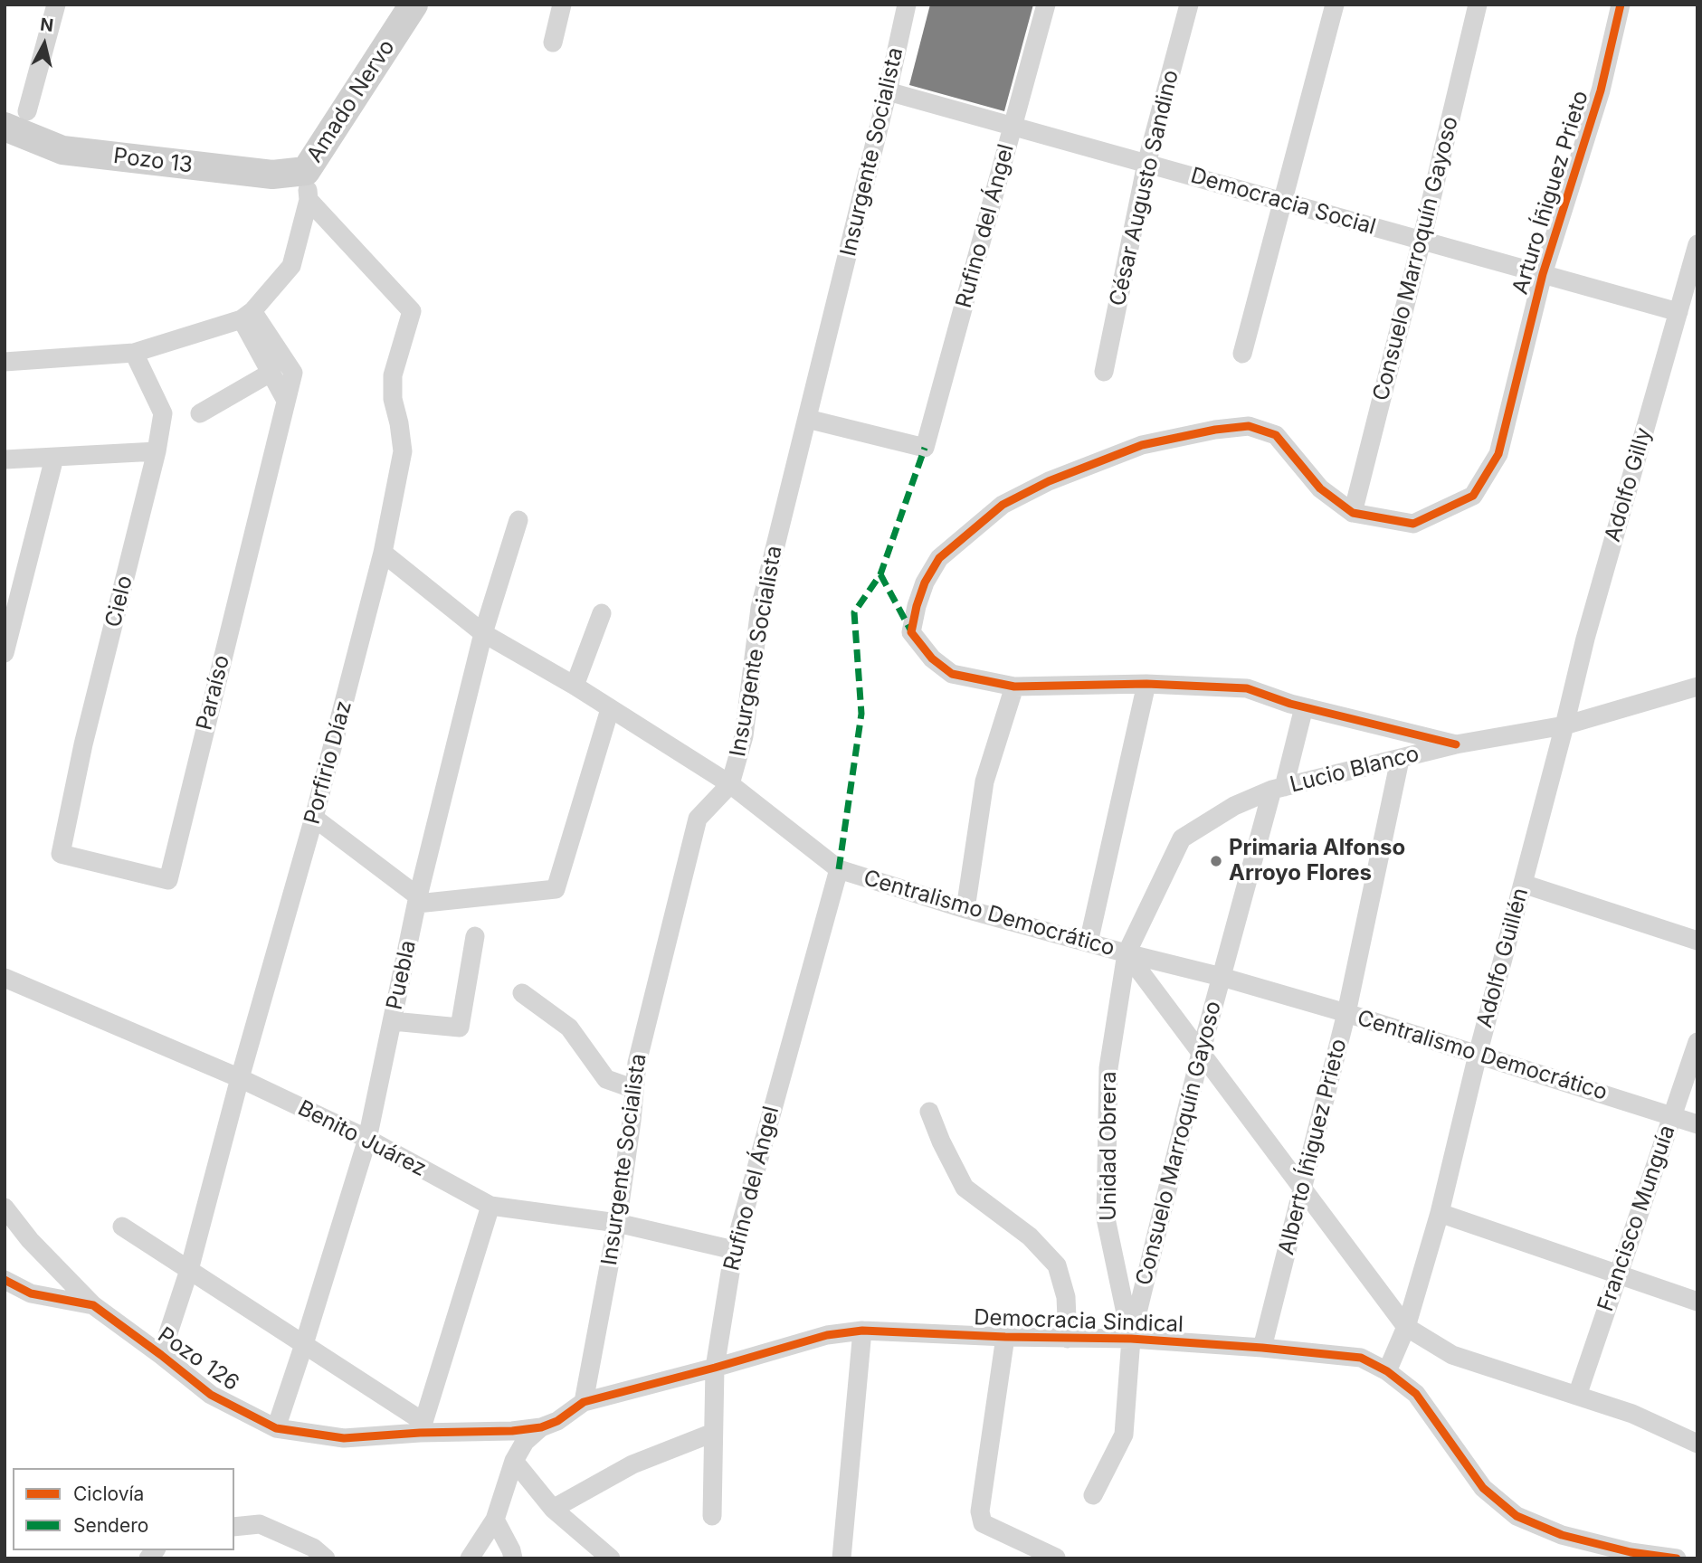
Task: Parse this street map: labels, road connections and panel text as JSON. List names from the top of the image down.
{
  "streets": {
    "main road": ["Amado Nervo", "Pozo 13"],
    "street": [
      "Insurgente Socialista",
      "César Augusto Sandino",
      "Arturo Íñiguez Prieto",
      "Democracia Social",
      "Rufino del Ángel",
      "Consuelo Marroquín Gayoso",
      "Adolfo Gilly",
      "Cielo",
      "Paraíso",
      "Porfirio Díaz",
      "Lucio Blanco",
      "Centralismo Democrático",
      "Adolfo Guillén",
      "Puebla",
      "Benito Juárez",
      "Unidad Obrera",
      "Alberto Íñiguez Prieto",
      "Francisco Munguía",
      "Democracia Sindical",
      "Pozo 126"
    ]
  },
  "crossings": [
    ["Amado Nervo", "Pozo 13"],
    ["Amado Nervo", "Paraíso"],
    ["Amado Nervo", "Porfirio Díaz"],
    ["Insurgente Socialista", "Democracia Social"],
    ["Insurgente Socialista", "Rufino del Ángel"],
    ["Insurgente Socialista", "Centralismo Democrático"],
    ["Insurgente Socialista", "Benito Juárez"],
    ["Insurgente Socialista", "Democracia Sindical"],
    ["César Augusto Sandino", "Democracia Social"],
    ["Arturo Íñiguez Prieto", "Democracia Social"],
    ["Arturo Íñiguez Prieto", "Consuelo Marroquín Gayoso"],
    ["Democracia Social", "Rufino del Ángel"],
    ["Democracia Social", "Consuelo Marroquín Gayoso"],
    ["Democracia Social", "Adolfo Gilly"],
    ["Rufino del Ángel", "Centralismo Democrático"],
    ["Rufino del Ángel", "Benito Juárez"],
    ["Rufino del Ángel", "Democracia Sindical"],
    ["Consuelo Marroquín Gayoso", "Lucio Blanco"],
    ["Consuelo Marroquín Gayoso", "Centralismo Democrático"],
    ["Consuelo Marroquín Gayoso", "Unidad Obrera"],
    ["Consuelo Marroquín Gayoso", "Democracia Sindical"],
    ["Adolfo Gilly", "Lucio Blanco"],
    ["Adolfo Gilly", "Adolfo Guillén"],
    ["Cielo", "Paraíso"],
    ["Porfirio Díaz", "Centralismo Democrático"],
    ["Porfirio Díaz", "Benito Juárez"],
    ["Porfirio Díaz", "Pozo 126"],
    ["Lucio Blanco", "Centralismo Democrático"],
    ["Lucio Blanco", "Adolfo Guillén"],
    ["Lucio Blanco", "Unidad Obrera"],
    ["Lucio Blanco", "Alberto Íñiguez Prieto"],
    ["Centralismo Democrático", "Adolfo Guillén"],
    ["Centralismo Democrático", "Puebla"],
    ["Centralismo Democrático", "Unidad Obrera"],
    ["Centralismo Democrático", "Alberto Íñiguez Prieto"],
    ["Centralismo Democrático", "Francisco Munguía"],
    ["Adolfo Guillén", "Democracia Sindical"],
    ["Puebla", "Benito Juárez"],
    ["Puebla", "Pozo 126"],
    ["Unidad Obrera", "Democracia Sindical"],
    ["Alberto Íñiguez Prieto", "Democracia Sindical"],
    ["Democracia Sindical", "Pozo 126"]
  ],
  "places": ["Primaria Alfonso Arroyo Flores"],
  "legend": ["Ciclovía", "Sendero"],
  "north": "top"
}
